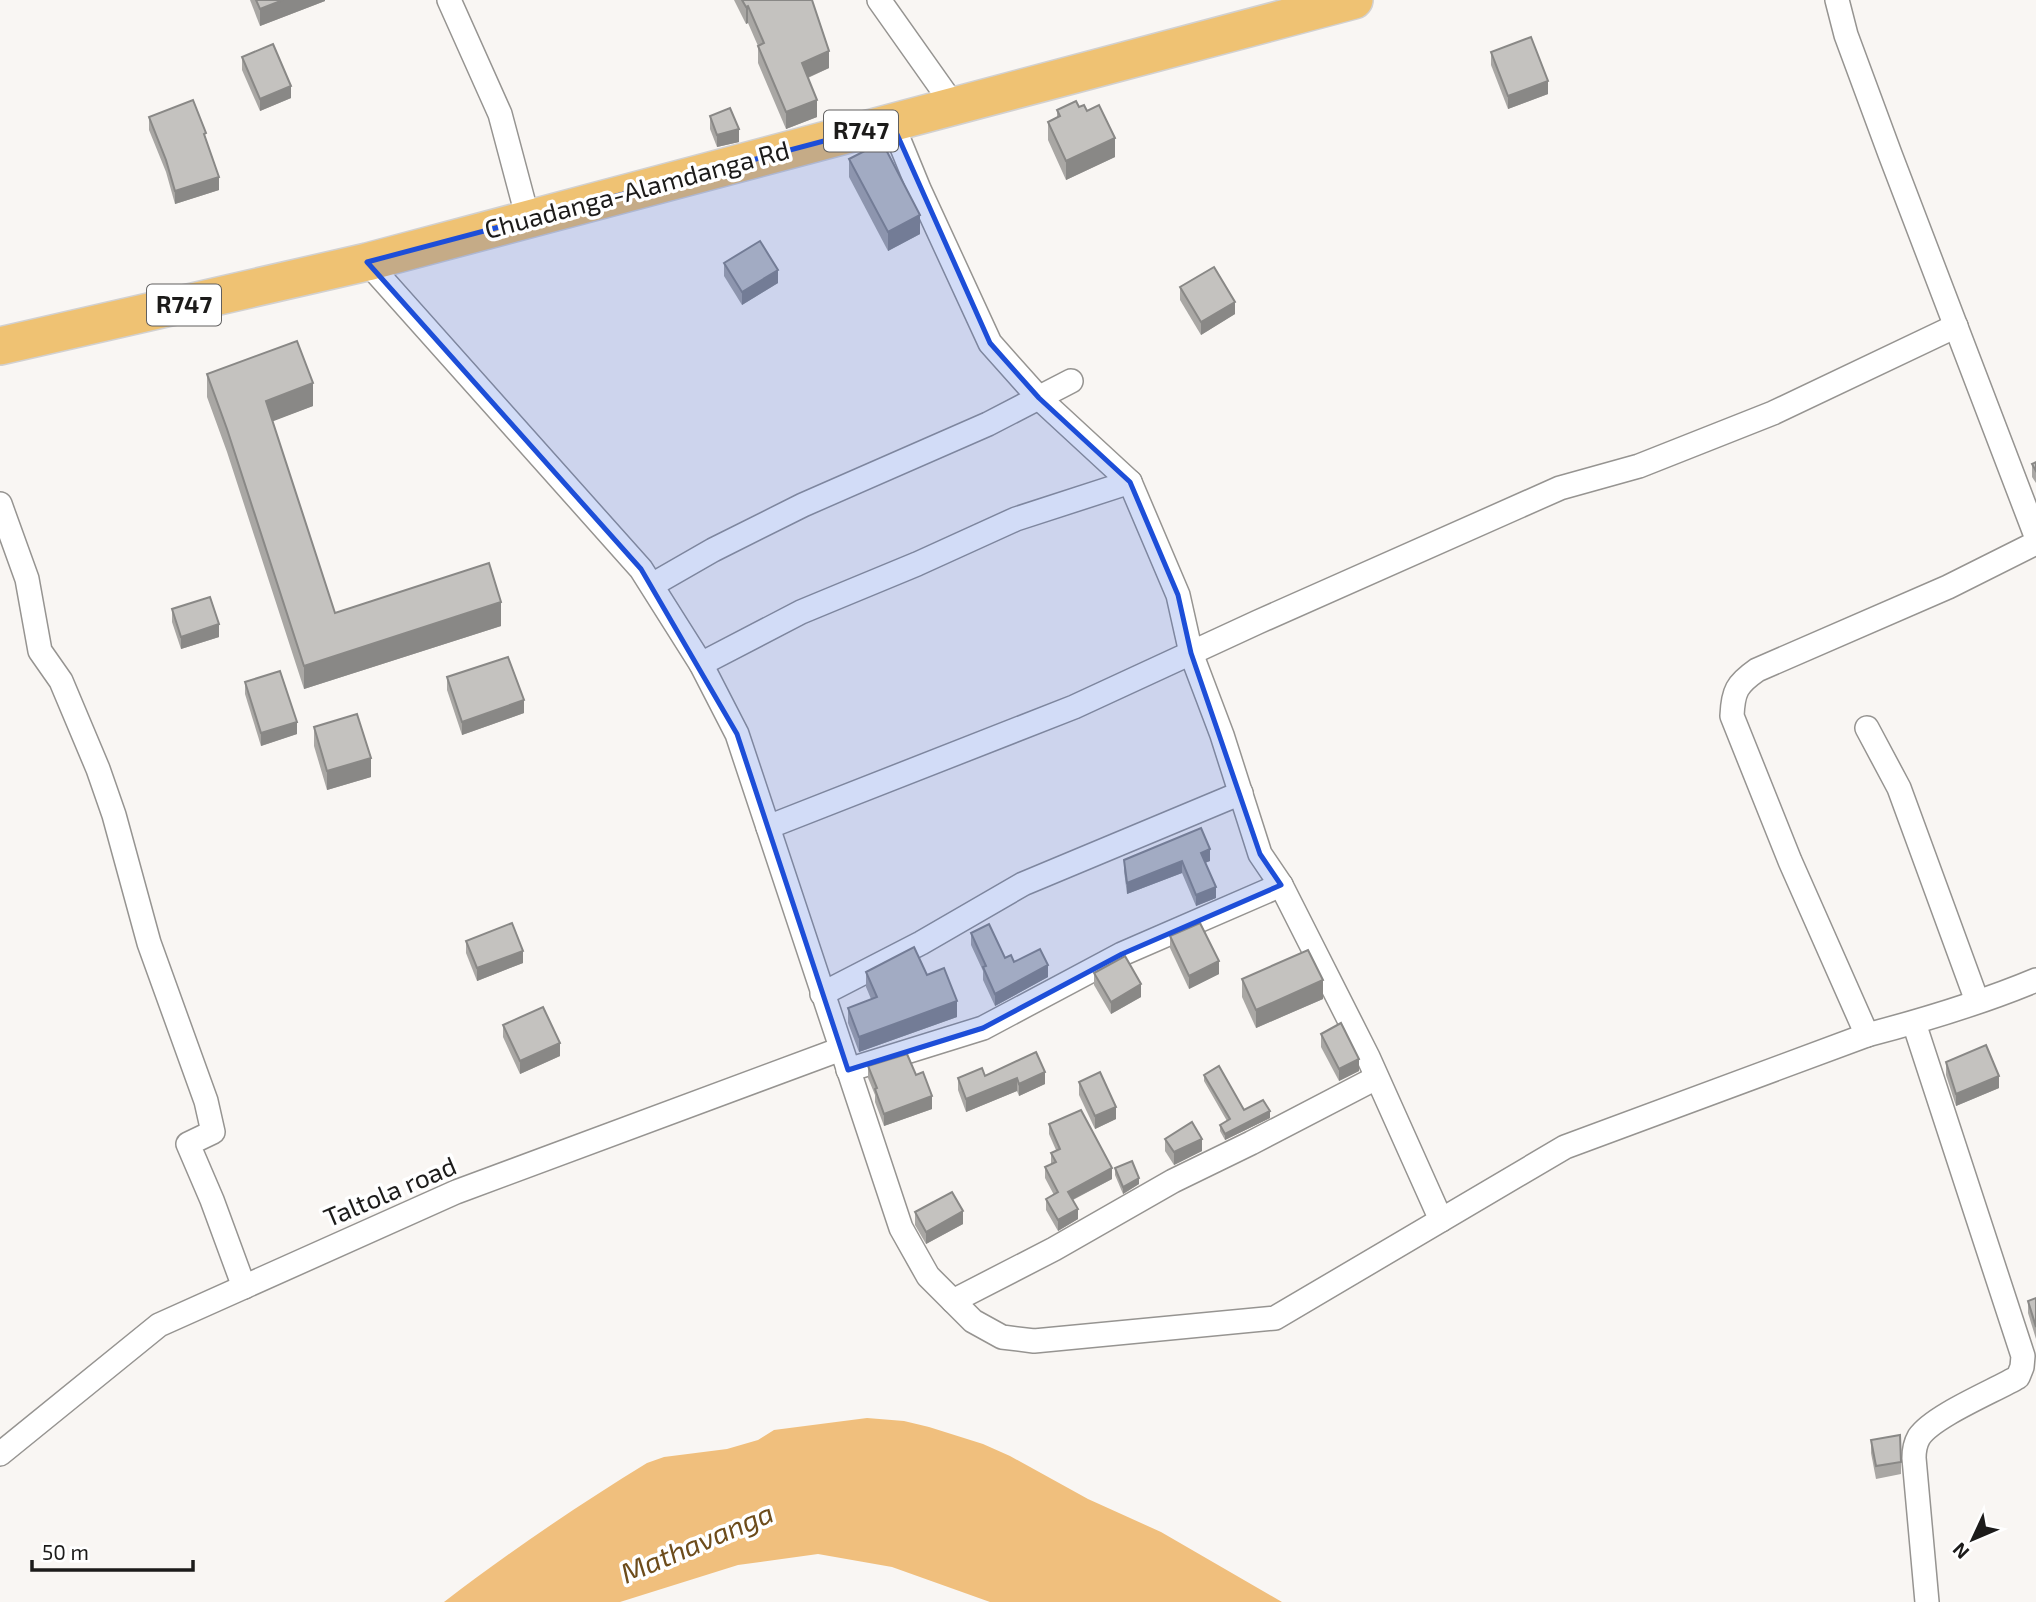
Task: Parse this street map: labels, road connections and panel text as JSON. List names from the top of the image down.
{
  "streets": {
    "main road": ["R747", "Chuadanga-Alamdanga Rd"],
    "street": ["Taltola road"]
  },
  "crossings": [
    ["R747", "Chuadanga-Alamdanga Rd"]
  ],
  "water": ["Mathavanga"],
  "scale_bar": "50 m",
  "north": "bottom left"
}
